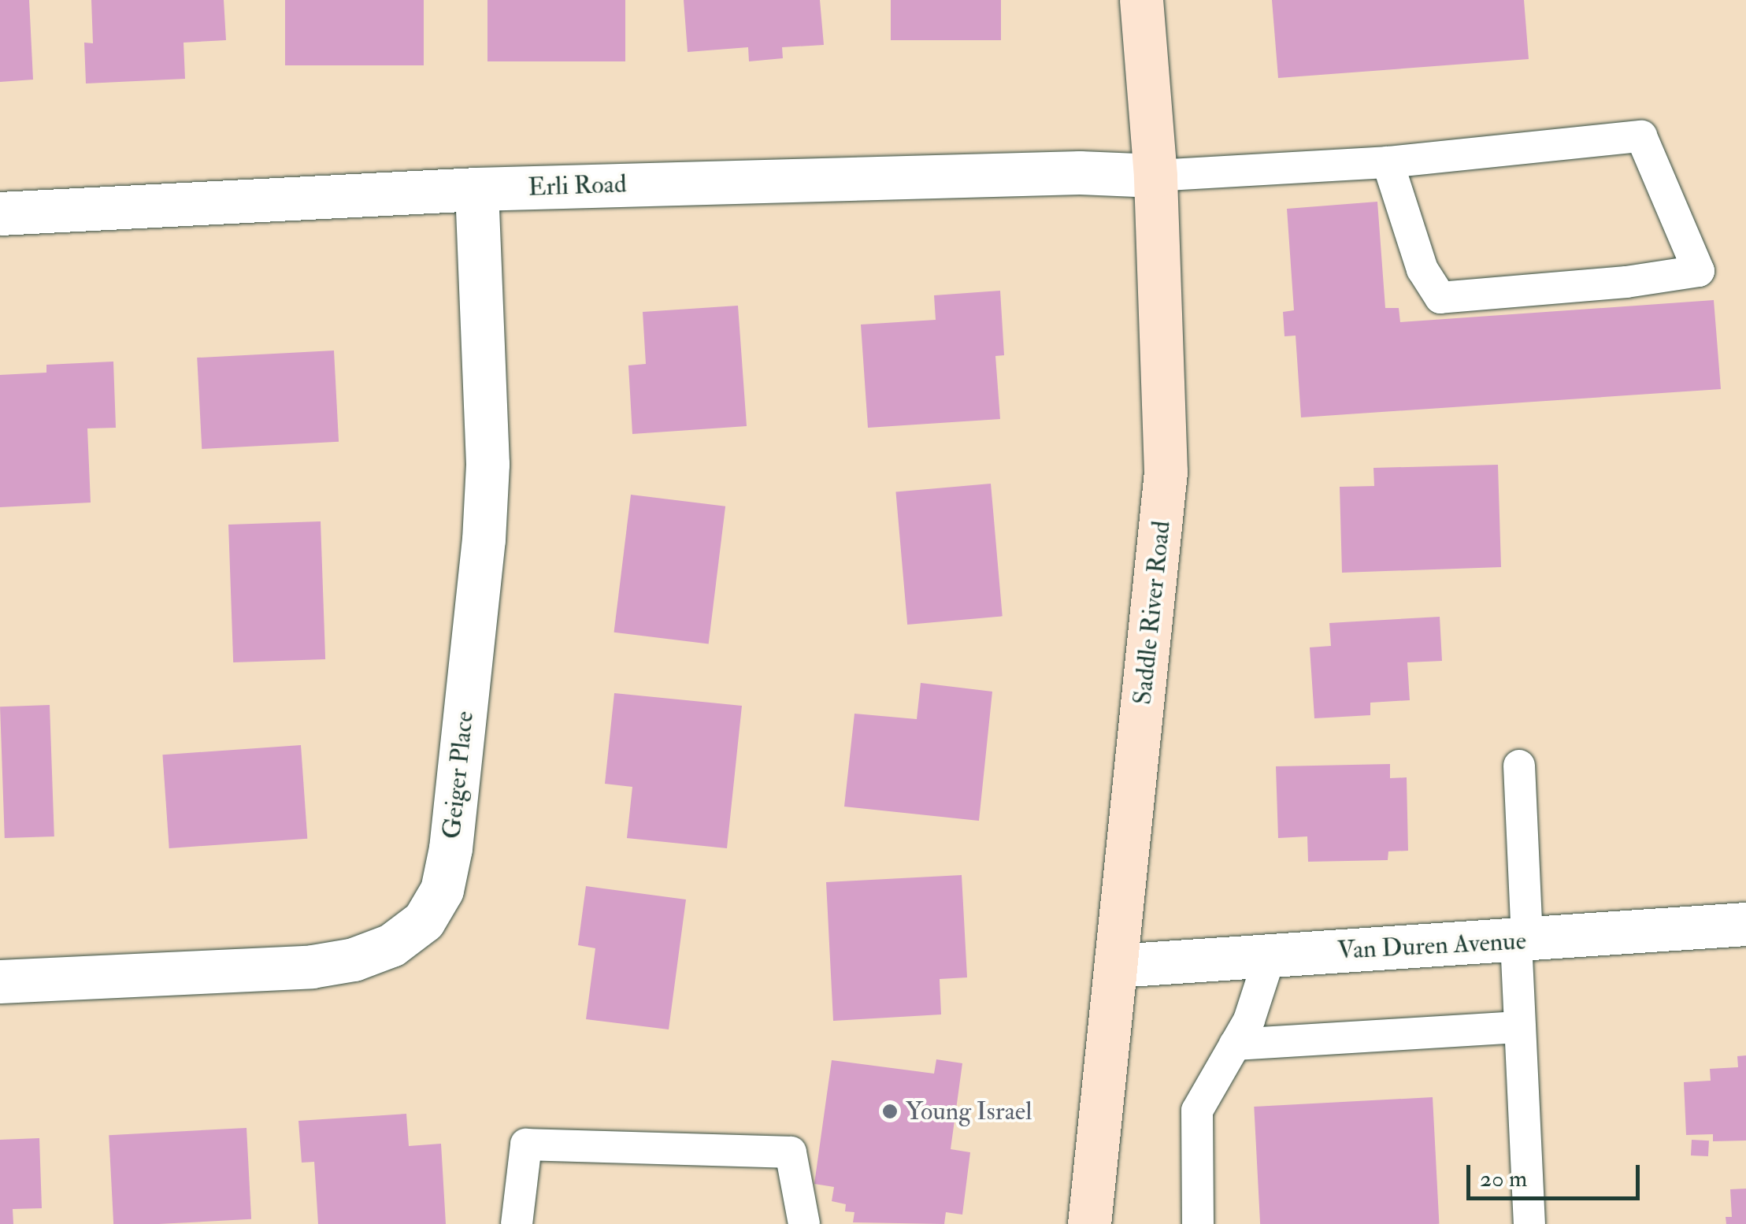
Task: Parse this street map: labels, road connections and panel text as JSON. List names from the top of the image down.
{
  "streets": {
    "main road": ["Saddle River Road"],
    "street": ["Erli Road", "Geiger Place", "Van Duren Avenue"]
  },
  "crossings": [
    ["Erli Road", "Saddle River Road"],
    ["Erli Road", "Geiger Place"],
    ["Saddle River Road", "Van Duren Avenue"]
  ],
  "places": ["Young Israel"],
  "scale_bar": "20 m"
}
